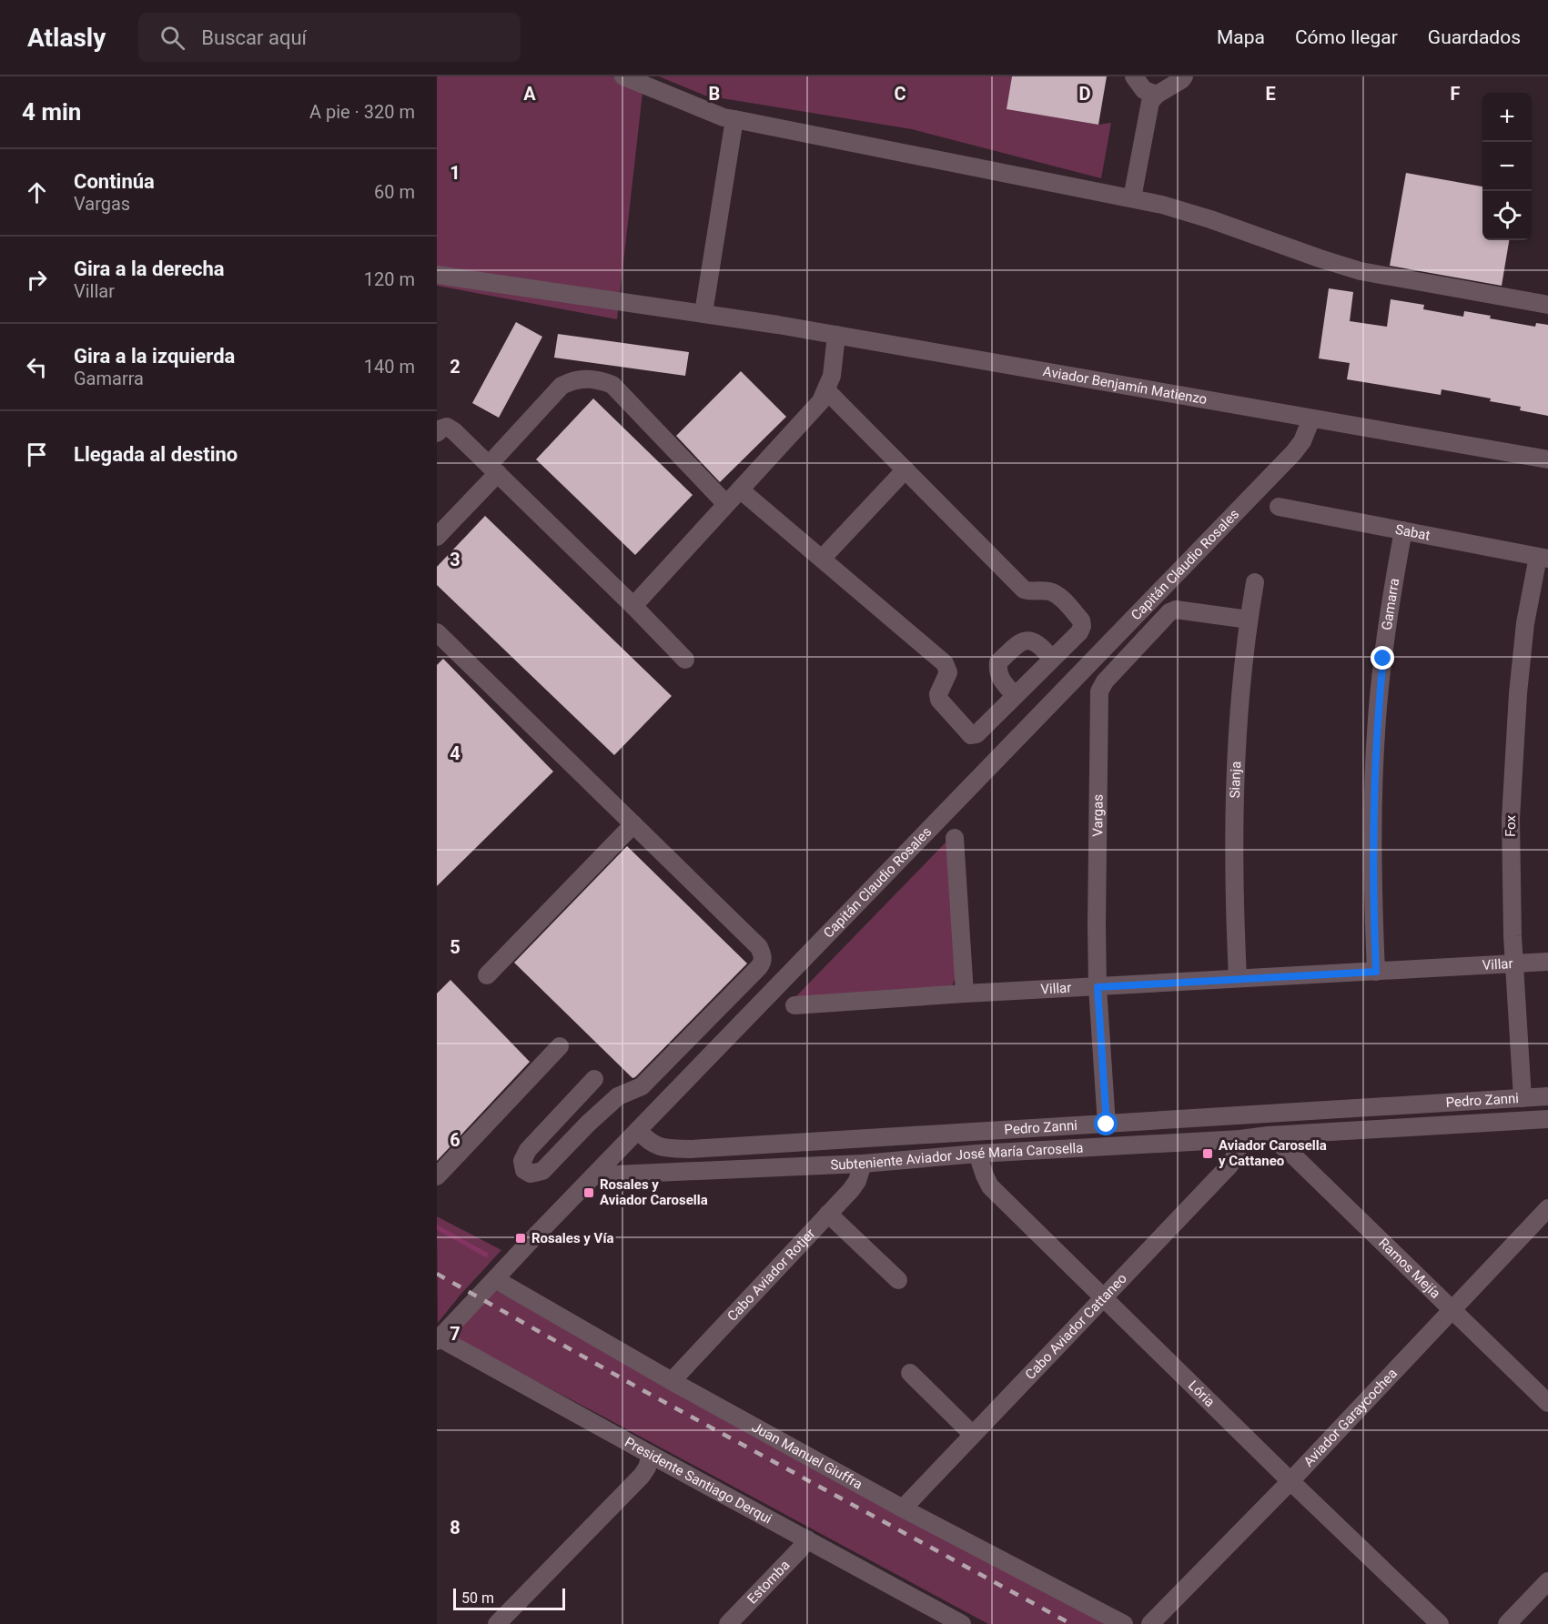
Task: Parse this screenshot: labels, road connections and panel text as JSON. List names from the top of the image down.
{
  "streets": {
    "street": [
      "Aviador Benjamín Matienzo",
      "Sabat",
      "Capitán Claudio Rosales",
      "Gamarra",
      "Sianja",
      "Vargas",
      "Fox",
      "Villar",
      "Pedro Zanni",
      "Subteniente Aviador José María Carosella",
      "Ramos Mejía",
      "Cabo Aviador Rotjer",
      "Cabo Aviador Cattaneo",
      "Lória",
      "Aviador Garaycochea",
      "Juan Manuel Giuffra",
      "Presidente Santiago Derqui",
      "Estomba"
    ]
  },
  "crossings": [
    ["Aviador Benjamín Matienzo", "Capitán Claudio Rosales"],
    ["Sabat", "Gamarra"],
    ["Sabat", "Fox"],
    ["Capitán Claudio Rosales", "Pedro Zanni"],
    ["Capitán Claudio Rosales", "Subteniente Aviador José María Carosella"],
    ["Capitán Claudio Rosales", "Juan Manuel Giuffra"],
    ["Capitán Claudio Rosales", "Presidente Santiago Derqui"],
    ["Gamarra", "Villar"],
    ["Sianja", "Vargas"],
    ["Sianja", "Villar"],
    ["Vargas", "Villar"],
    ["Vargas", "Pedro Zanni"],
    ["Fox", "Villar"],
    ["Fox", "Pedro Zanni"],
    ["Subteniente Aviador José María Carosella", "Ramos Mejía"],
    ["Subteniente Aviador José María Carosella", "Cabo Aviador Rotjer"],
    ["Subteniente Aviador José María Carosella", "Cabo Aviador Cattaneo"],
    ["Subteniente Aviador José María Carosella", "Lória"],
    ["Ramos Mejía", "Aviador Garaycochea"],
    ["Cabo Aviador Rotjer", "Juan Manuel Giuffra"],
    ["Cabo Aviador Cattaneo", "Lória"],
    ["Cabo Aviador Cattaneo", "Juan Manuel Giuffra"],
    ["Lória", "Aviador Garaycochea"],
    ["Presidente Santiago Derqui", "Estomba"]
  ],
  "places": {
    "transit": ["Aviador Carosella y Cattaneo", "Rosales y Aviador Carosella", "Rosales y Vía"]
  },
  "scale_bar": "50 m",
  "page": {
    "header": "Atlasly",
    "search": "Buscar aquí",
    "nav": ["Mapa", "Cómo llegar", "Guardados"],
    "heading": ["4 min", "A pie · 320 m"],
    "map_buttons": ["+", "−"],
    "list": [
      ["Continúa", "Vargas", "60 m"],
      ["Gira a la derecha", "Villar", "120 m"],
      ["Gira a la izquierda", "Gamarra", "140 m"],
      "Llegada al destino"
    ],
    "scale": "50 m"
  },
  "grid": {
    "columns": [
      "A",
      "B",
      "C",
      "D",
      "E",
      "F"
    ],
    "rows": [
      "1",
      "2",
      "3",
      "4",
      "5",
      "6",
      "7",
      "8"
    ]
  }
}
